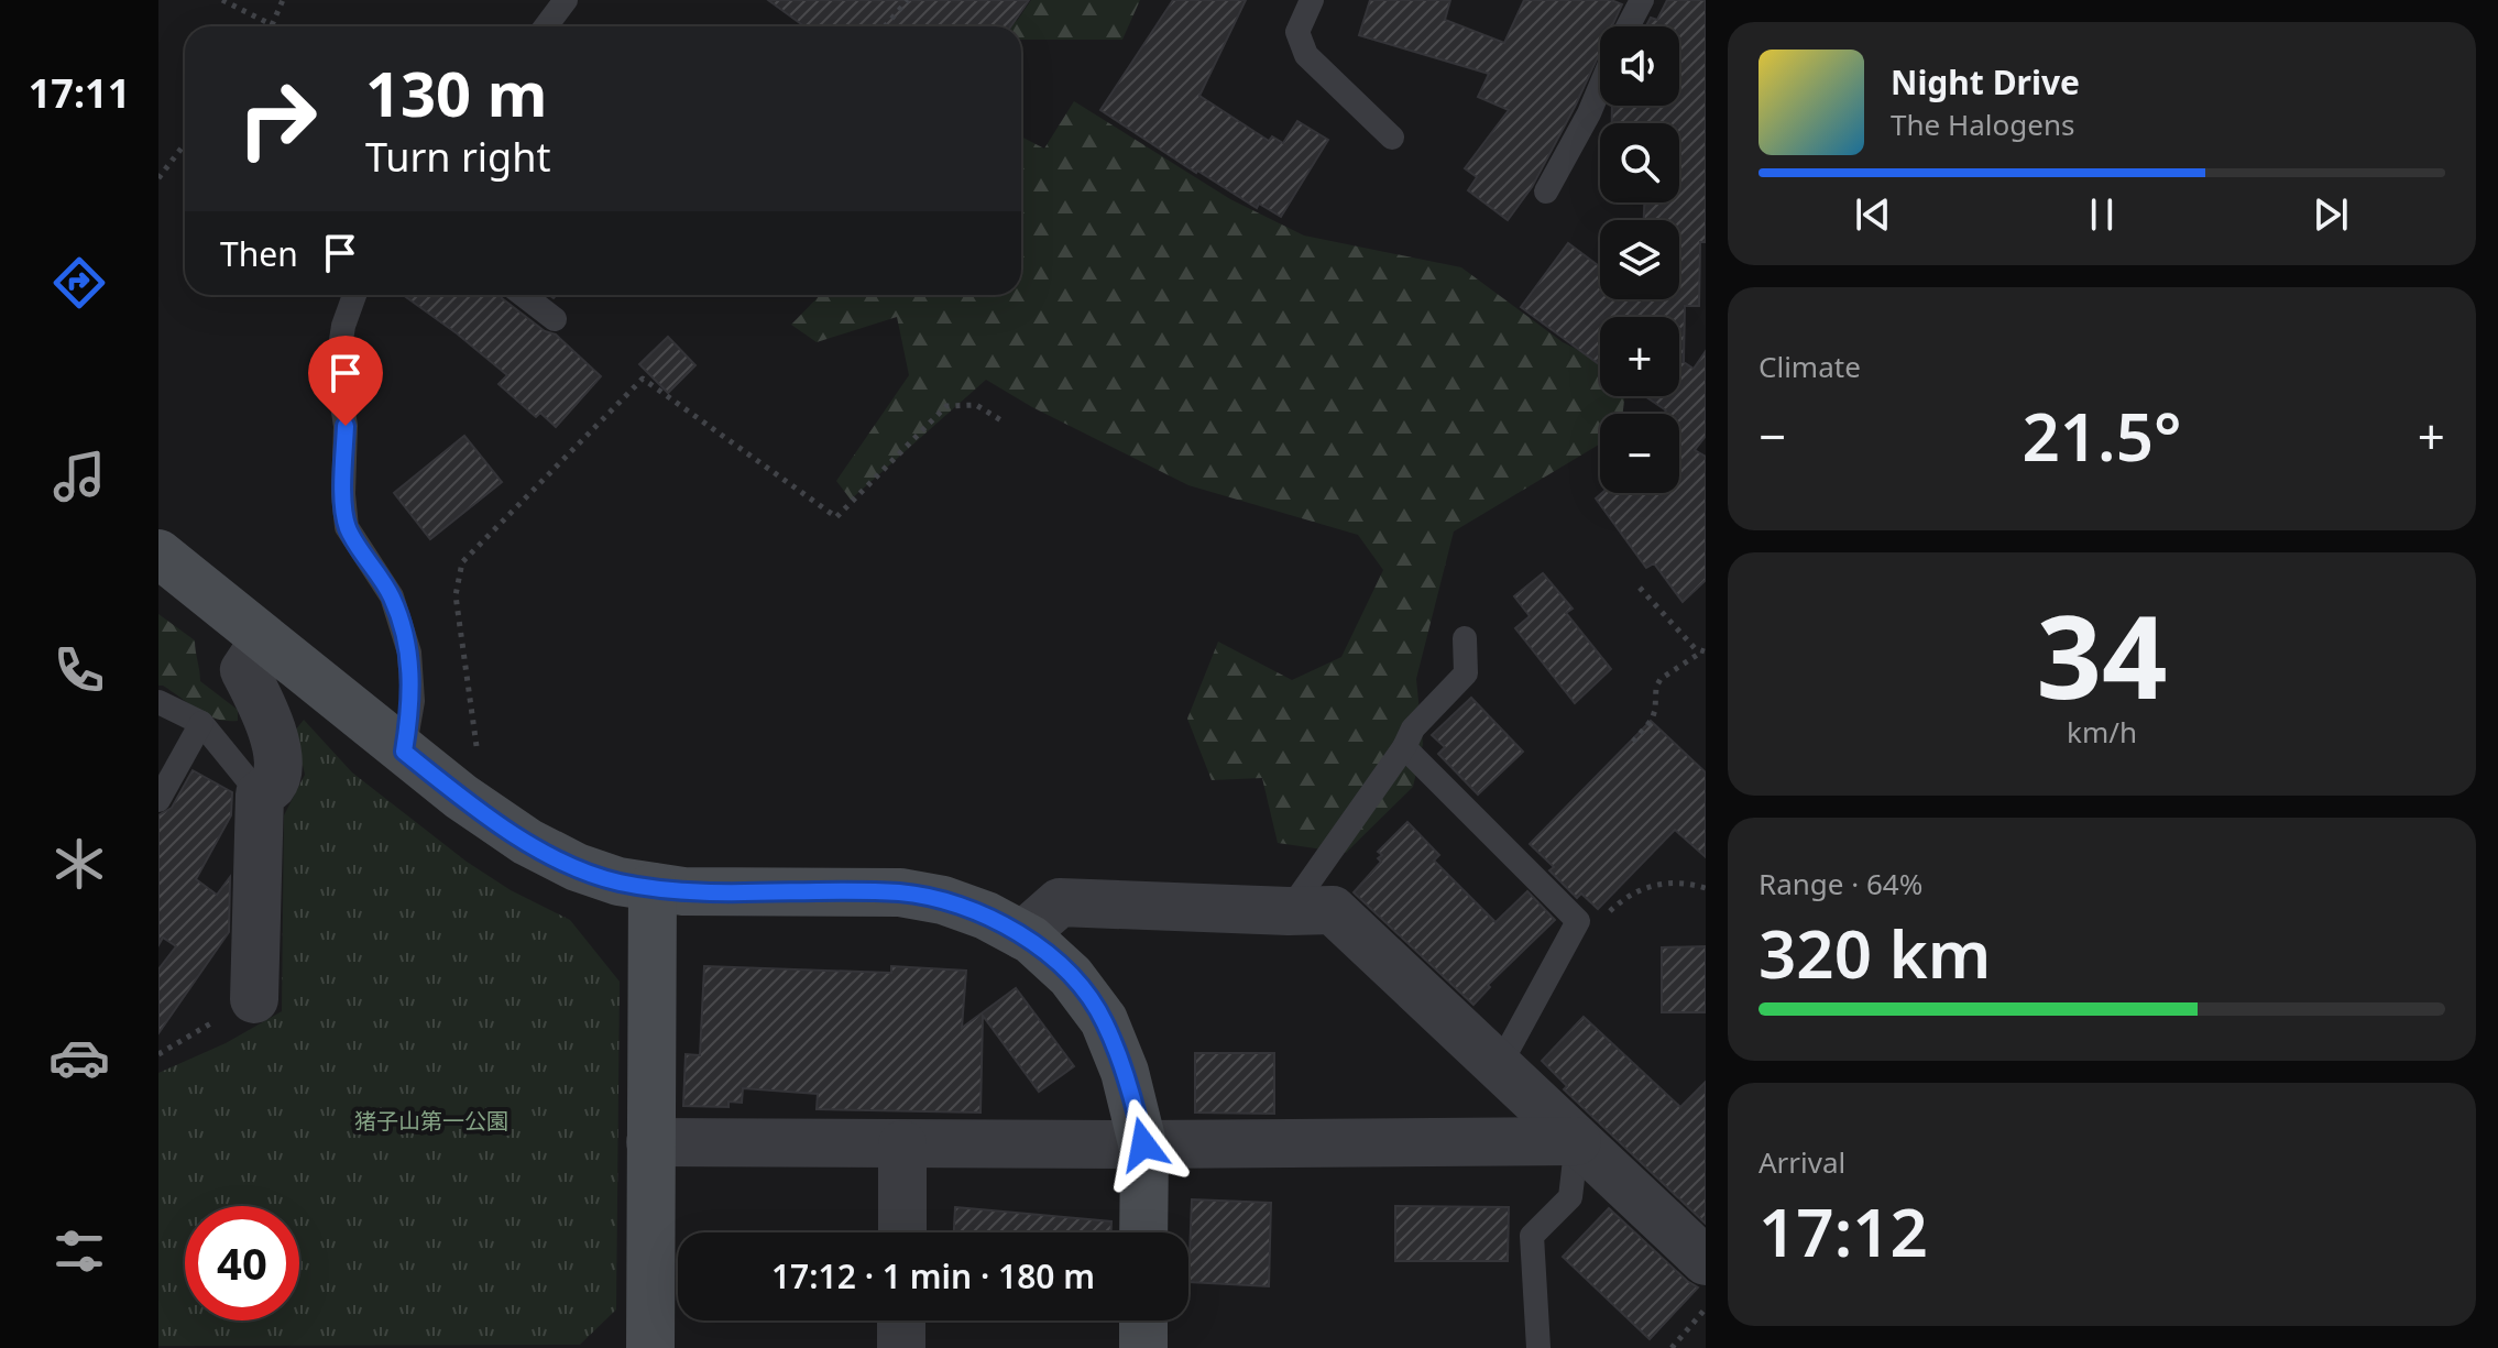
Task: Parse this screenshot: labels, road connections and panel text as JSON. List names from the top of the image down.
{
  "parks": ["猪子山第一公園"],
  "page": {
    "tabs": "17:11",
    "map_buttons": ["+", "−"],
    "turn": ["130 m", "Turn right"],
    "song": ["Night Drive", "The Halogens"],
    "then": "Then",
    "tile": [
      "Climate",
      ["34", "km/h"],
      ["Range · 64%", "320 km"],
      ["Arrival", "17:12"]
    ],
    "heat": ["−", "21.5°", "+"],
    "limit": "40",
    "trip": "17:12 · 1 min · 180 m"
  }
}
